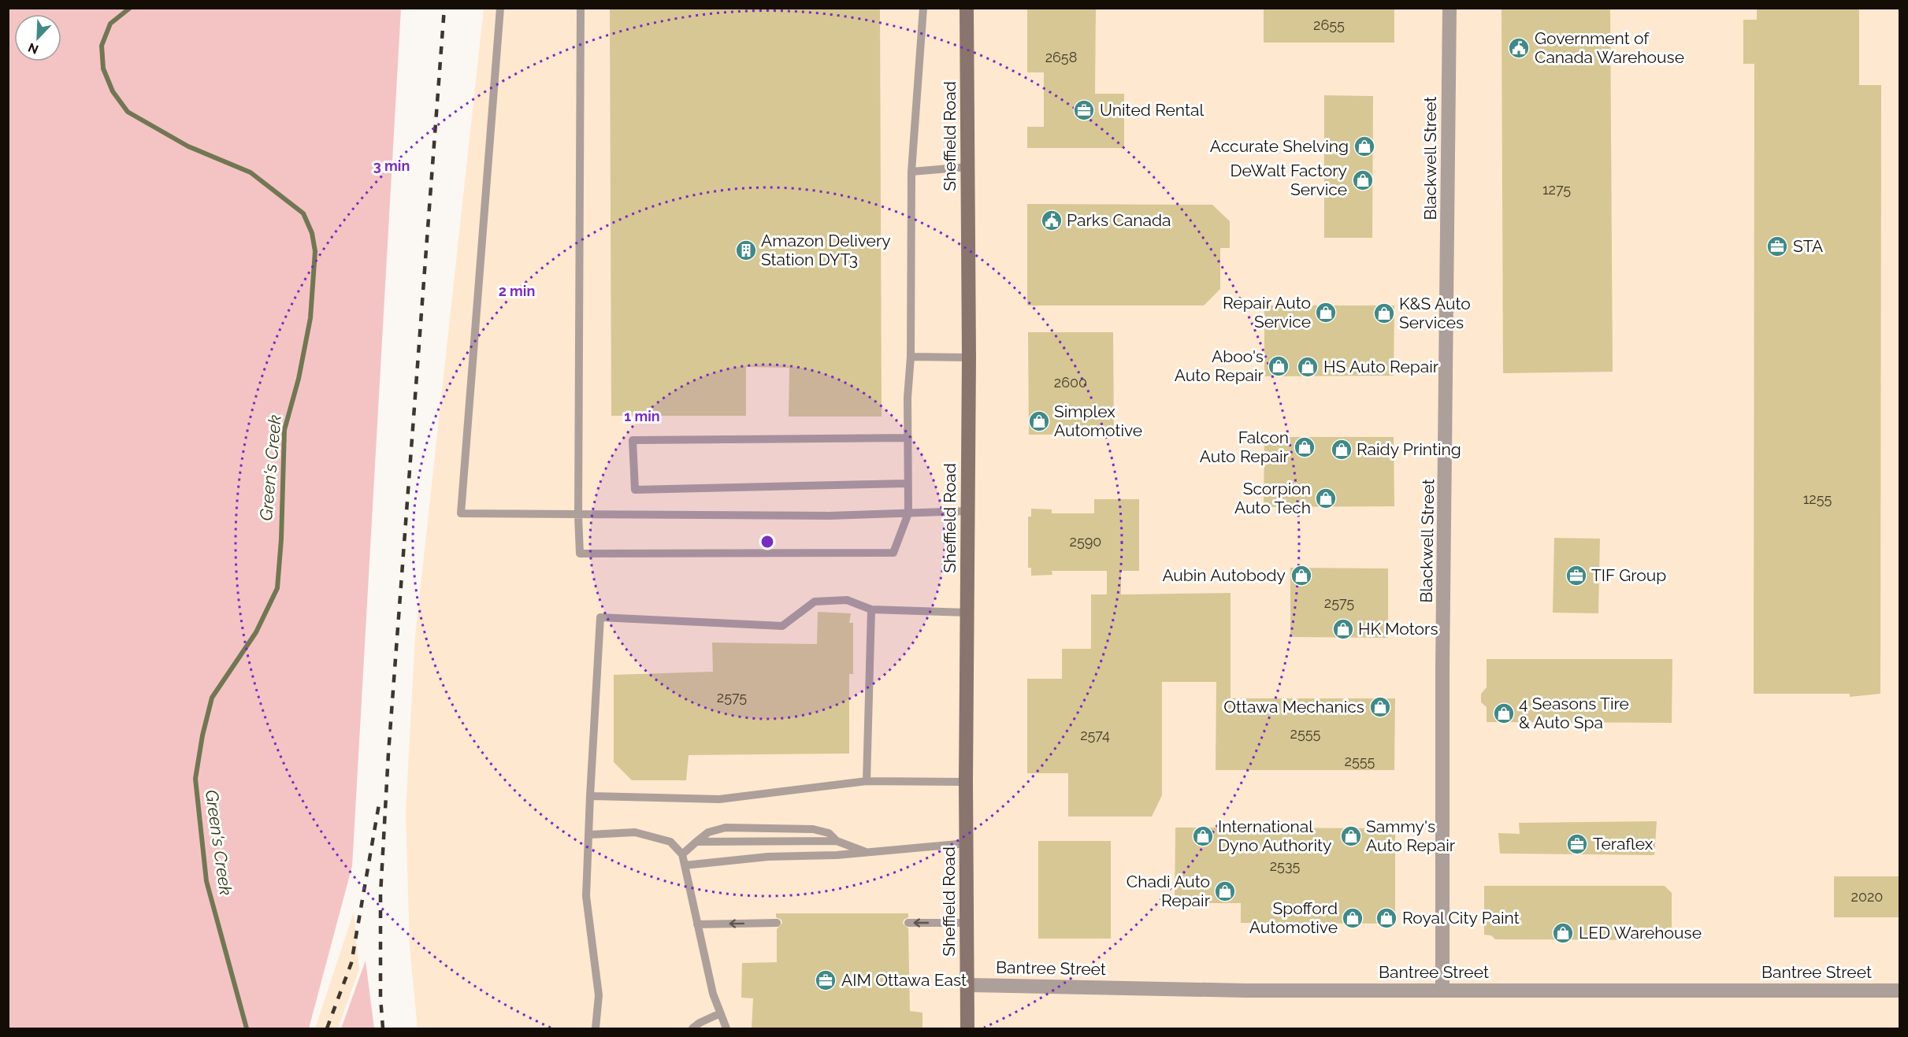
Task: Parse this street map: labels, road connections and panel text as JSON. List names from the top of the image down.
{
  "streets": {
    "street": ["Sheffield Road", "Blackwell Street", "Bantree Street"]
  },
  "crossings": [
    ["Sheffield Road", "Bantree Street"],
    ["Blackwell Street", "Bantree Street"]
  ],
  "water": ["Green's Creek"],
  "places": {
    "public building": ["Government of Canada Warehouse", "Parks Canada"],
    "office": [
      "United Rental",
      "STA",
      "TIF Group",
      "Teraflex",
      "AIM Ottawa East"
    ],
    "shop": [
      "Accurate Shelving",
      "DeWalt Factory Service",
      "Repair Auto Service",
      "K&S Auto Services",
      "Aboo's Auto Repair",
      "HS Auto Repair",
      "Simplex Automotive",
      "Falcon Auto Repair",
      "Raidy Printing",
      "Scorpion Auto Tech",
      "Aubin Autobody",
      "HK Motors",
      "Ottawa Mechanics",
      "4 Seasons Tire & Auto Spa",
      "International Dyno Authority",
      "Sammy's Auto Repair",
      "Chadi Auto Repair",
      "Spofford Automotive",
      "Royal City Paint",
      "LED Warehouse"
    ],
    "building": ["Amazon Delivery Station DYT3"]
  },
  "house_numbers": [
    "2655",
    "2658",
    "1275",
    "2600",
    "1255",
    "2590",
    "2575",
    "2575",
    "2555",
    "2574",
    "2555",
    "2535",
    "2020"
  ],
  "north": "bottom left",
  "rings": ["3 min", "2 min", "1 min"]
}
